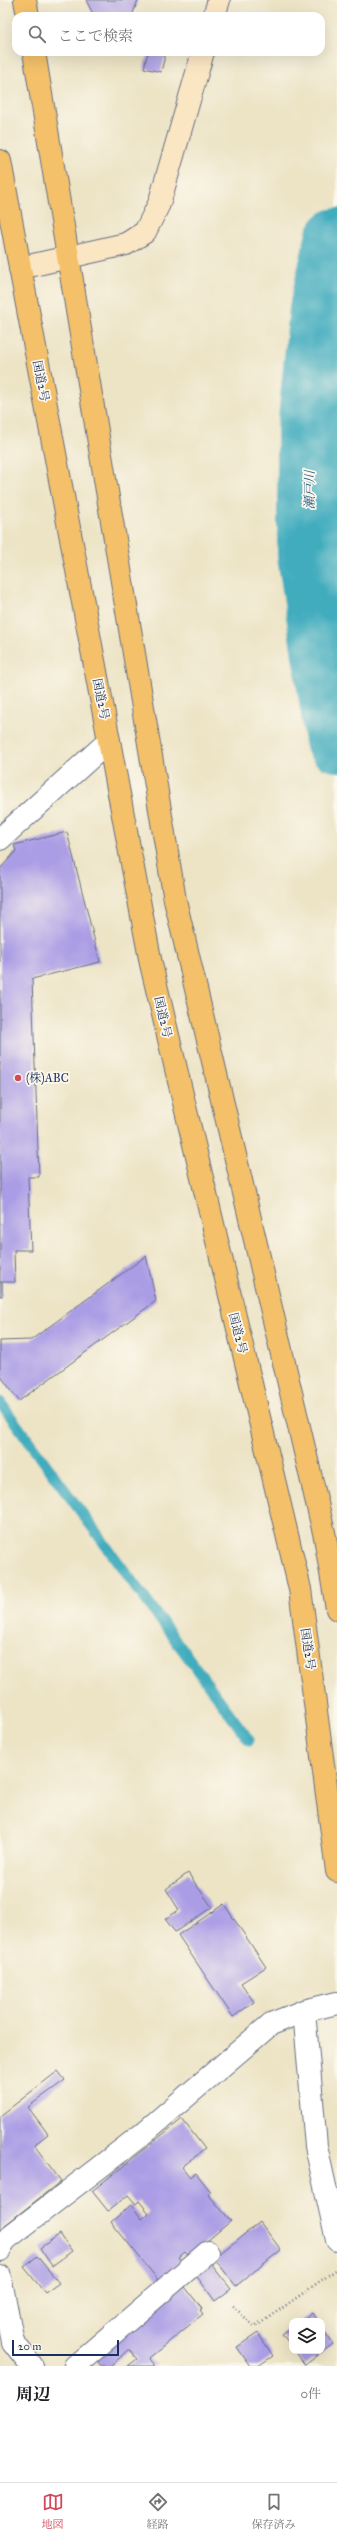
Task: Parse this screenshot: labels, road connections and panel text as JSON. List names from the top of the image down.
{
  "streets": {
    "highway": ["国道2号"]
  },
  "water": ["瀬戸川"],
  "places": ["(株)ABC"],
  "scale_bar": "20 m",
  "page": {
    "search": "ここで検索",
    "scale": "20 m",
    "heading": ["周辺", "0件"],
    "nav": ["地図", "経路", "保存済み"]
  }
}
